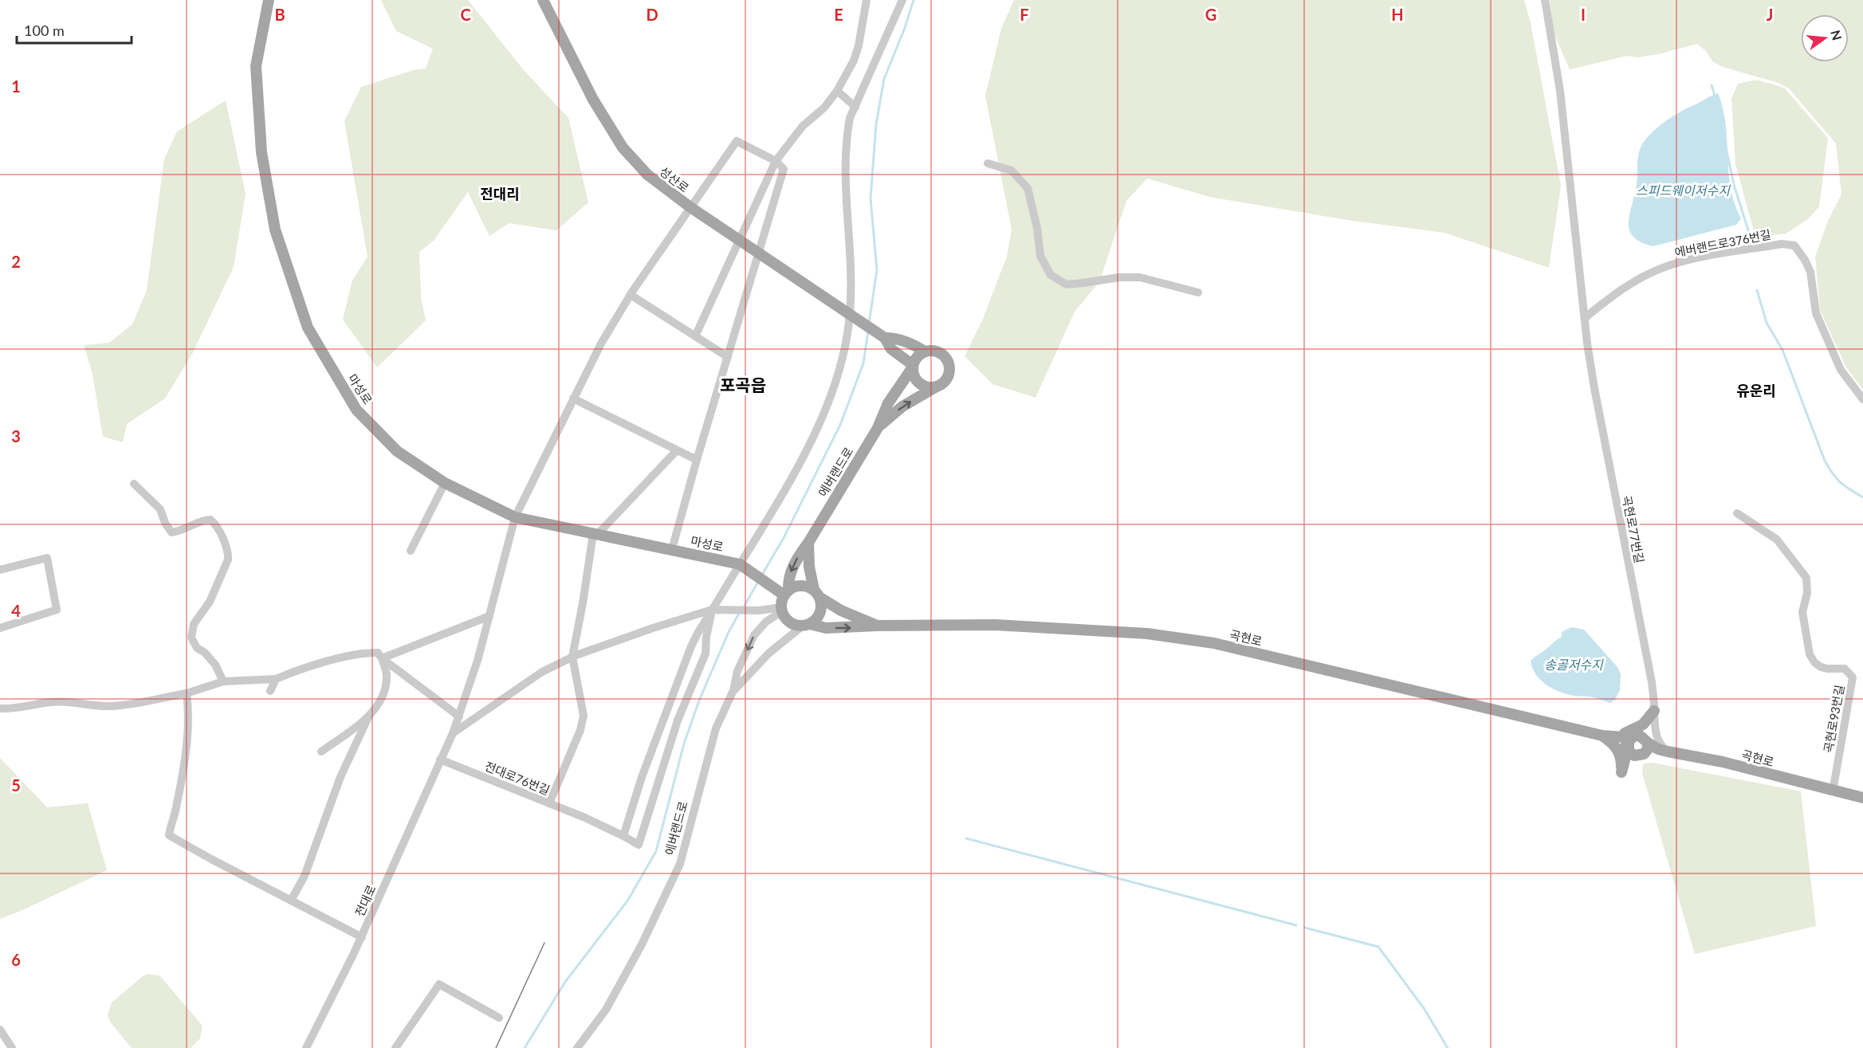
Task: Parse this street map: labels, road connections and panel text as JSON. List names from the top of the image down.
{
  "streets": {
    "main road": [
      "성산로",
      "마성로",
      "에버랜드로",
      "곡현로"
    ],
    "street": [
      "에버랜드로376번길",
      "곡현로77번길",
      "곡현로93번길",
      "전대로76번길",
      "전대로"
    ]
  },
  "crossings": [
    ["성산로", "전대로"],
    ["에버랜드로376번길", "곡현로77번길"],
    ["마성로", "전대로"],
    ["에버랜드로", "곡현로"],
    ["곡현로", "곡현로93번길"],
    ["전대로76번길", "전대로"]
  ],
  "districts": ["전대리", "포곡읍", "유운리"],
  "water": ["스피드웨이저수지", "송골저수지"],
  "scale_bar": "100 m",
  "north": "right",
  "grid": {
    "columns": [
      "B",
      "C",
      "D",
      "E",
      "F",
      "G",
      "H",
      "I",
      "J"
    ],
    "rows": [
      "1",
      "2",
      "3",
      "4",
      "5",
      "6"
    ]
  }
}
